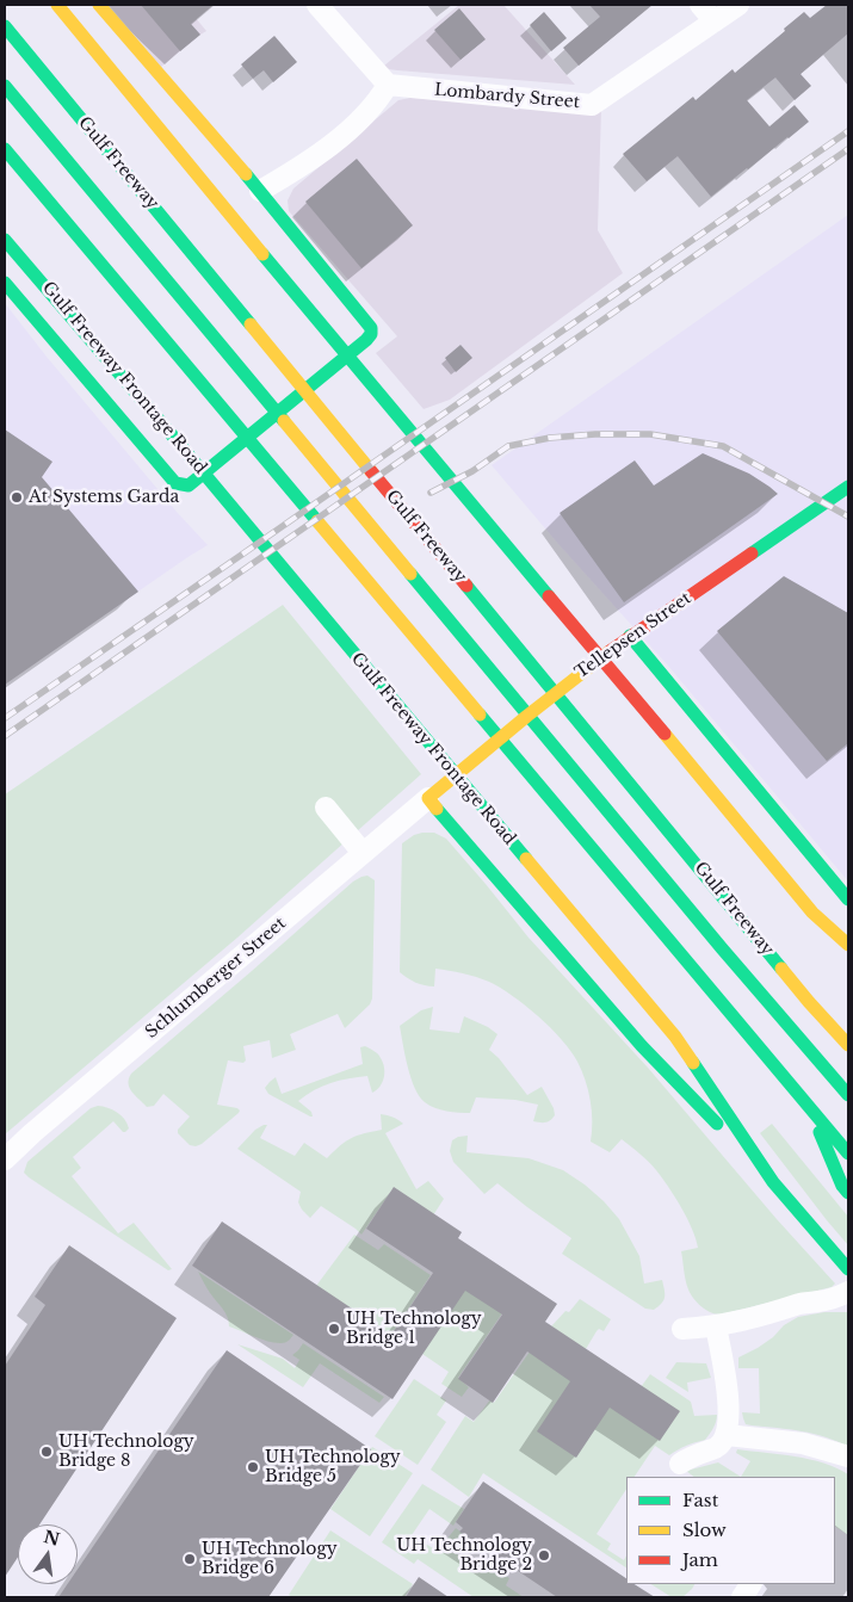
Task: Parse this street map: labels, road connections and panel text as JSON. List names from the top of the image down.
{
  "streets": {
    "main road": ["Gulf Freeway", "Gulf Freeway Frontage Road", "Tellepsen Street"],
    "street": ["Lombardy Street", "Schlumberger Street"]
  },
  "crossings": [
    ["Tellepsen Street", "Schlumberger Street"]
  ],
  "places": [
    "At Systems Garda",
    "UH Technology Bridge 1",
    "UH Technology Bridge 8",
    "UH Technology Bridge 5",
    "UH Technology Bridge 2",
    "UH Technology Bridge 6"
  ],
  "legend": ["Fast", "Slow", "Jam"],
  "north": "top"
}
